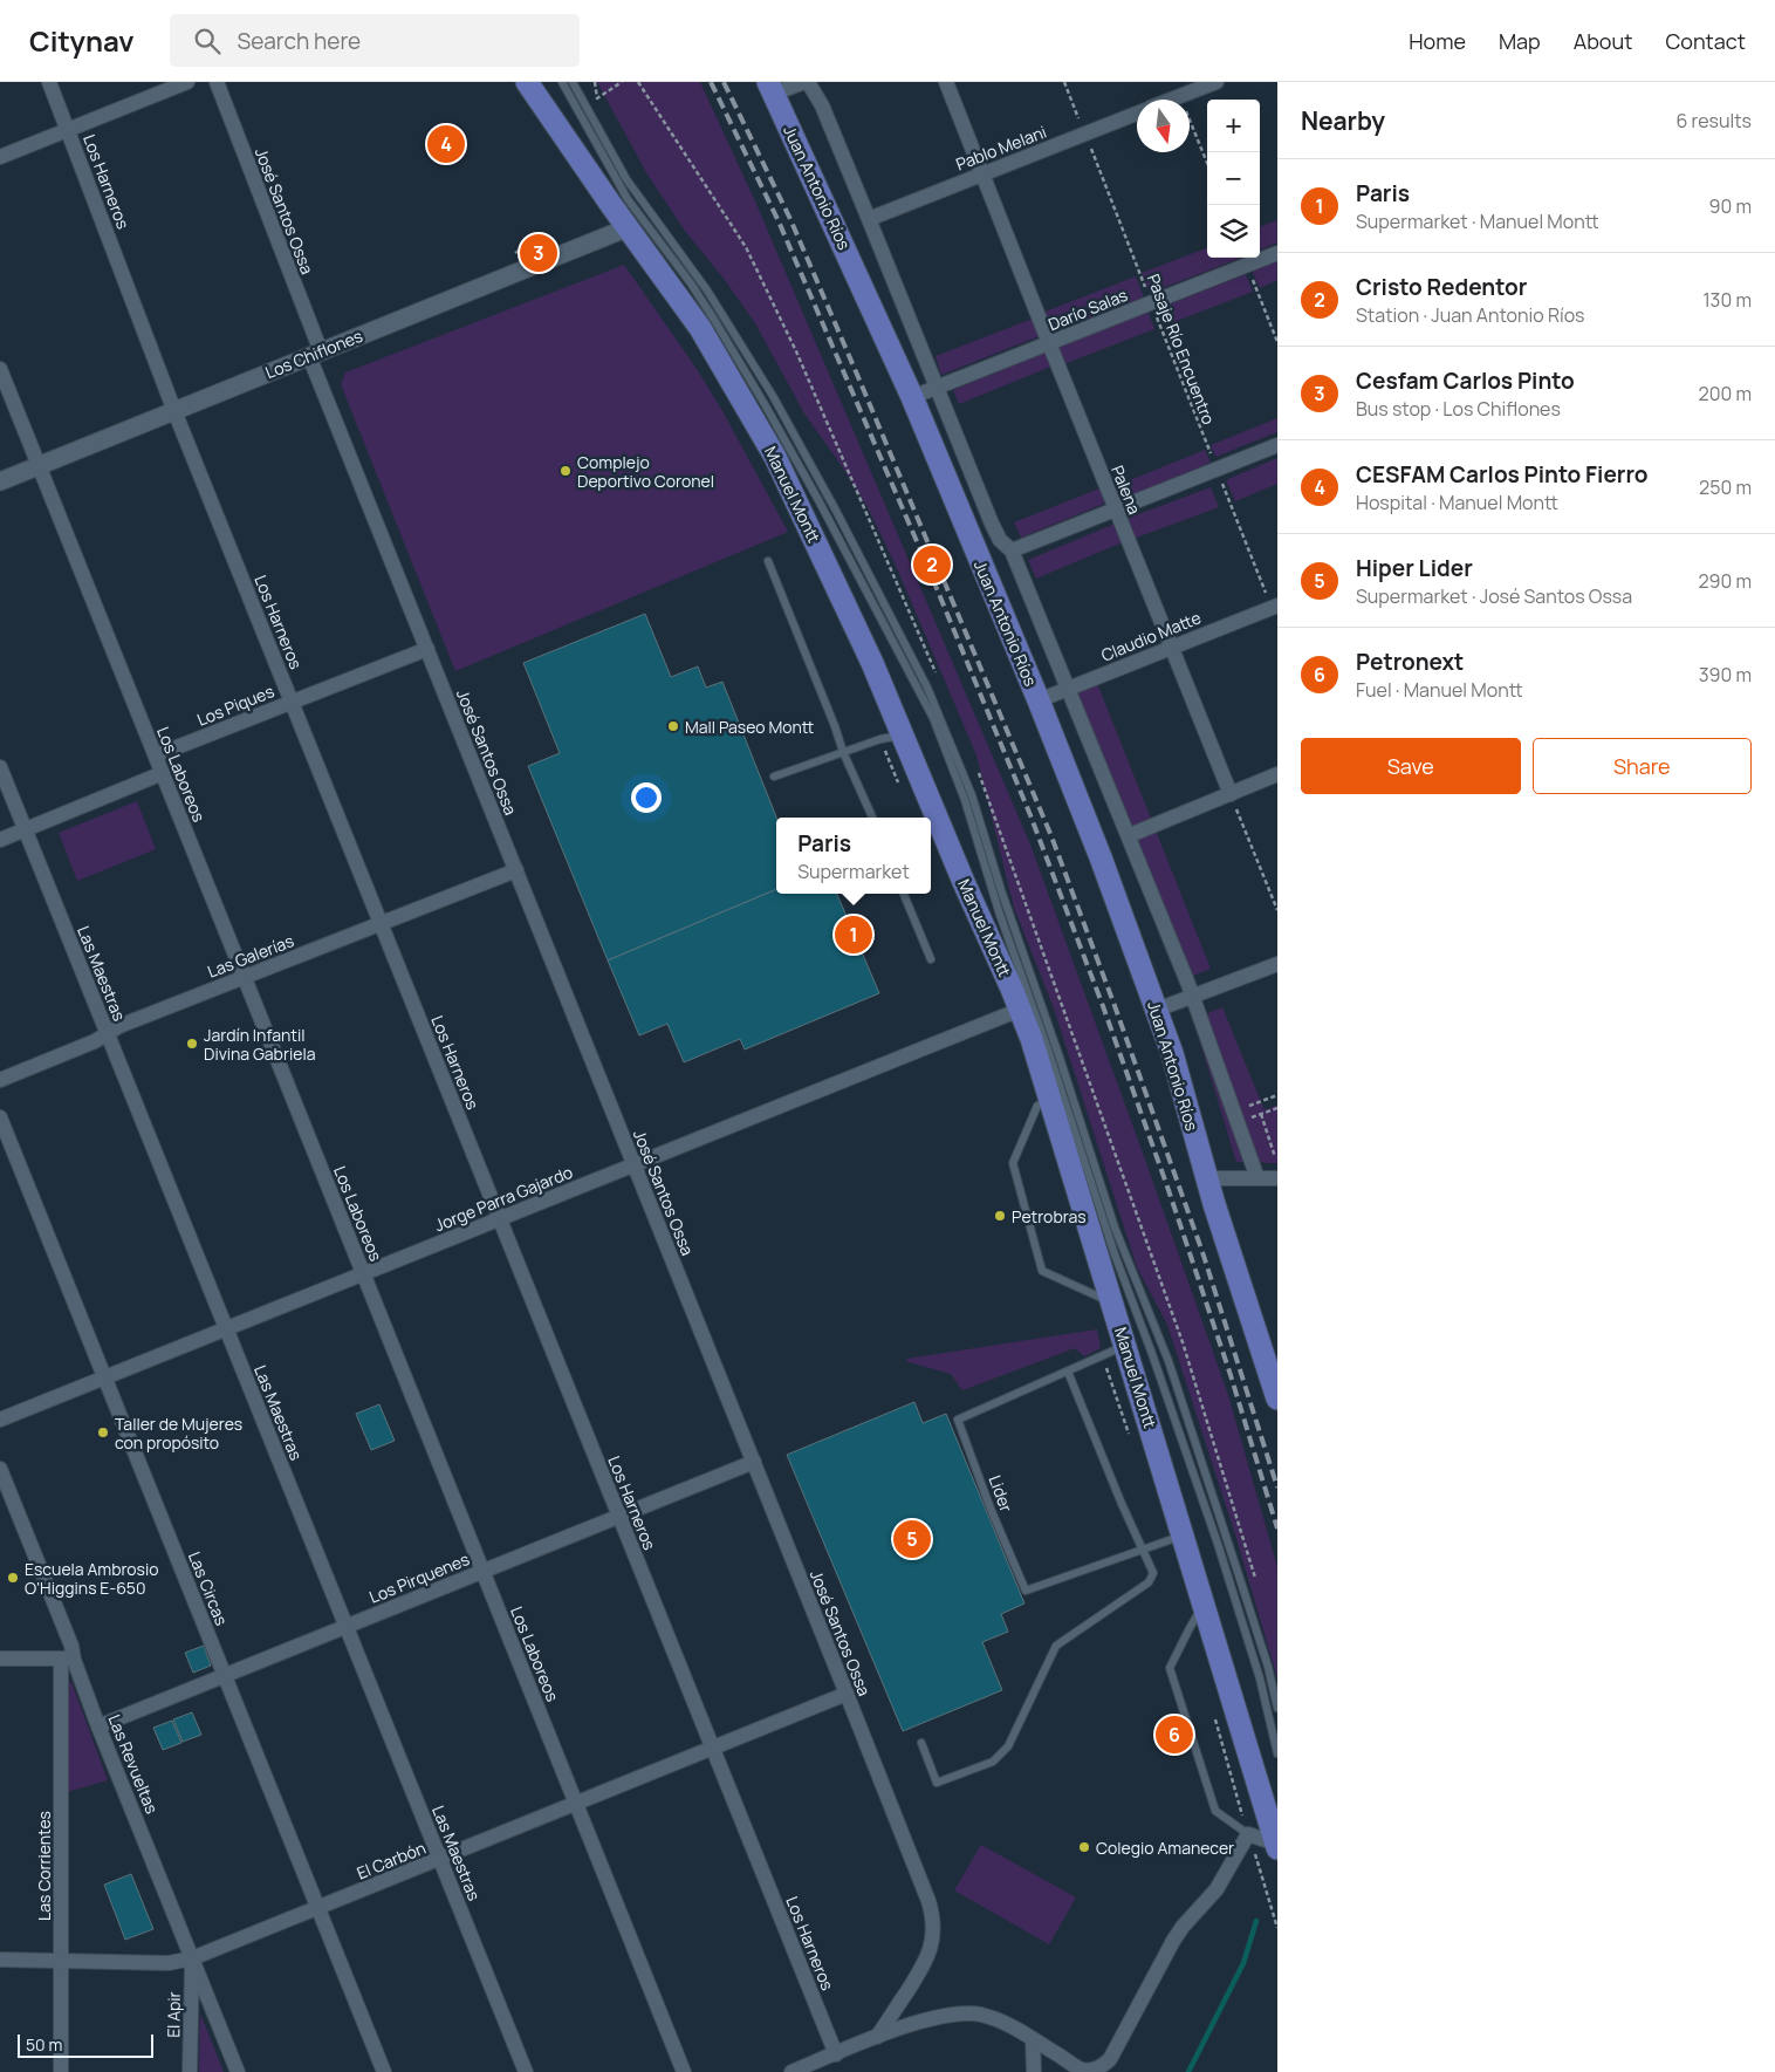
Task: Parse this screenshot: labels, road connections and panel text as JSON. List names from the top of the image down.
{
  "streets": {
    "main road": ["Juan Antonio Ríos", "Manuel Montt"],
    "street": [
      "Pablo Melani",
      "Los Harneros",
      "José Santos Ossa",
      "Darío Salas",
      "Los Chiflones",
      "Palena",
      "Claudio Matte",
      "Los Piques",
      "Los Laboreos",
      "Las Galerías",
      "Las Maestras",
      "Jorge Parra Gajardo",
      "Los Pirquenes",
      "Las Circas",
      "Las Revueltas",
      "El Carbón",
      "Las Corrientes",
      "El Apir"
    ],
    "lane": ["Lider"],
    "path": ["Pasaje Río Encuentro"]
  },
  "crossings": [
    ["Pablo Melani", "Pasaje Río Encuentro"],
    ["Pablo Melani", "Palena"],
    ["Los Harneros", "Los Chiflones"],
    ["Los Harneros", "Los Piques"],
    ["Los Harneros", "Las Galerías"],
    ["Los Harneros", "Jorge Parra Gajardo"],
    ["Los Harneros", "Los Pirquenes"],
    ["Los Harneros", "El Carbón"],
    ["Juan Antonio Ríos", "Darío Salas"],
    ["Juan Antonio Ríos", "Claudio Matte"],
    ["José Santos Ossa", "Los Chiflones"],
    ["José Santos Ossa", "Los Piques"],
    ["José Santos Ossa", "Las Galerías"],
    ["José Santos Ossa", "Jorge Parra Gajardo"],
    ["José Santos Ossa", "Los Pirquenes"],
    ["José Santos Ossa", "El Carbón"],
    ["Darío Salas", "Pasaje Río Encuentro"],
    ["Darío Salas", "Palena"],
    ["Pasaje Río Encuentro", "Claudio Matte"],
    ["Los Chiflones", "Manuel Montt"],
    ["Los Chiflones", "Los Laboreos"],
    ["Palena", "Claudio Matte"],
    ["Manuel Montt", "Jorge Parra Gajardo"],
    ["Manuel Montt", "Lider"],
    ["Los Piques", "Los Laboreos"],
    ["Los Laboreos", "Las Galerías"],
    ["Los Laboreos", "Jorge Parra Gajardo"],
    ["Los Laboreos", "Los Pirquenes"],
    ["Los Laboreos", "El Carbón"],
    ["Las Galerías", "Las Maestras"],
    ["Las Maestras", "Jorge Parra Gajardo"],
    ["Las Maestras", "Los Pirquenes"],
    ["Las Maestras", "El Carbón"],
    ["Jorge Parra Gajardo", "Las Circas"],
    ["Los Pirquenes", "Las Circas"],
    ["Los Pirquenes", "Las Revueltas"],
    ["Las Circas", "El Carbón"],
    ["Las Revueltas", "El Carbón"],
    ["Las Revueltas", "Las Corrientes"],
    ["Las Revueltas", "El Apir"],
    ["El Carbón", "Las Corrientes"],
    ["El Carbón", "El Apir"]
  ],
  "places": [
    "Complejo Deportivo Coronel",
    "Mall Paseo Montt",
    "Jardín Infantil Divina Gabriela",
    "Petrobras",
    "Taller de Mujeres con propósito",
    "Escuela Ambrosio O'Higgins E-650",
    "Colegio Amanecer"
  ],
  "scale_bar": "50 m",
  "north": "bottom",
  "page": {
    "header": "Citynav",
    "search": "Search here",
    "nav": [
      "Home",
      "Map",
      "About",
      "Contact"
    ],
    "heading": ["Nearby", "6 results"],
    "map_buttons": ["+", "−"],
    "pins": [
      "4",
      "3",
      "2",
      "1",
      "5",
      "6"
    ],
    "list": [
      {
        "mark": "1",
        "name": "Paris",
        "note": "Supermarket · Manuel Montt",
        "value": "90 m"
      },
      {
        "mark": "2",
        "name": "Cristo Redentor",
        "note": "Station · Juan Antonio Ríos",
        "value": "130 m"
      },
      {
        "mark": "3",
        "name": "Cesfam Carlos Pinto",
        "note": "Bus stop · Los Chiflones",
        "value": "200 m"
      },
      {
        "mark": "4",
        "name": "CESFAM Carlos Pinto Fierro",
        "note": "Hospital · Manuel Montt",
        "value": "250 m"
      },
      {
        "mark": "5",
        "name": "Hiper Lider",
        "note": "Supermarket · José Santos Ossa",
        "value": "290 m"
      },
      {
        "mark": "6",
        "name": "Petronext",
        "note": "Fuel · Manuel Montt",
        "value": "390 m"
      }
    ],
    "buttons": ["Save", "Share"],
    "popup": ["Paris", "Supermarket"],
    "scale": "50 m"
  }
}
